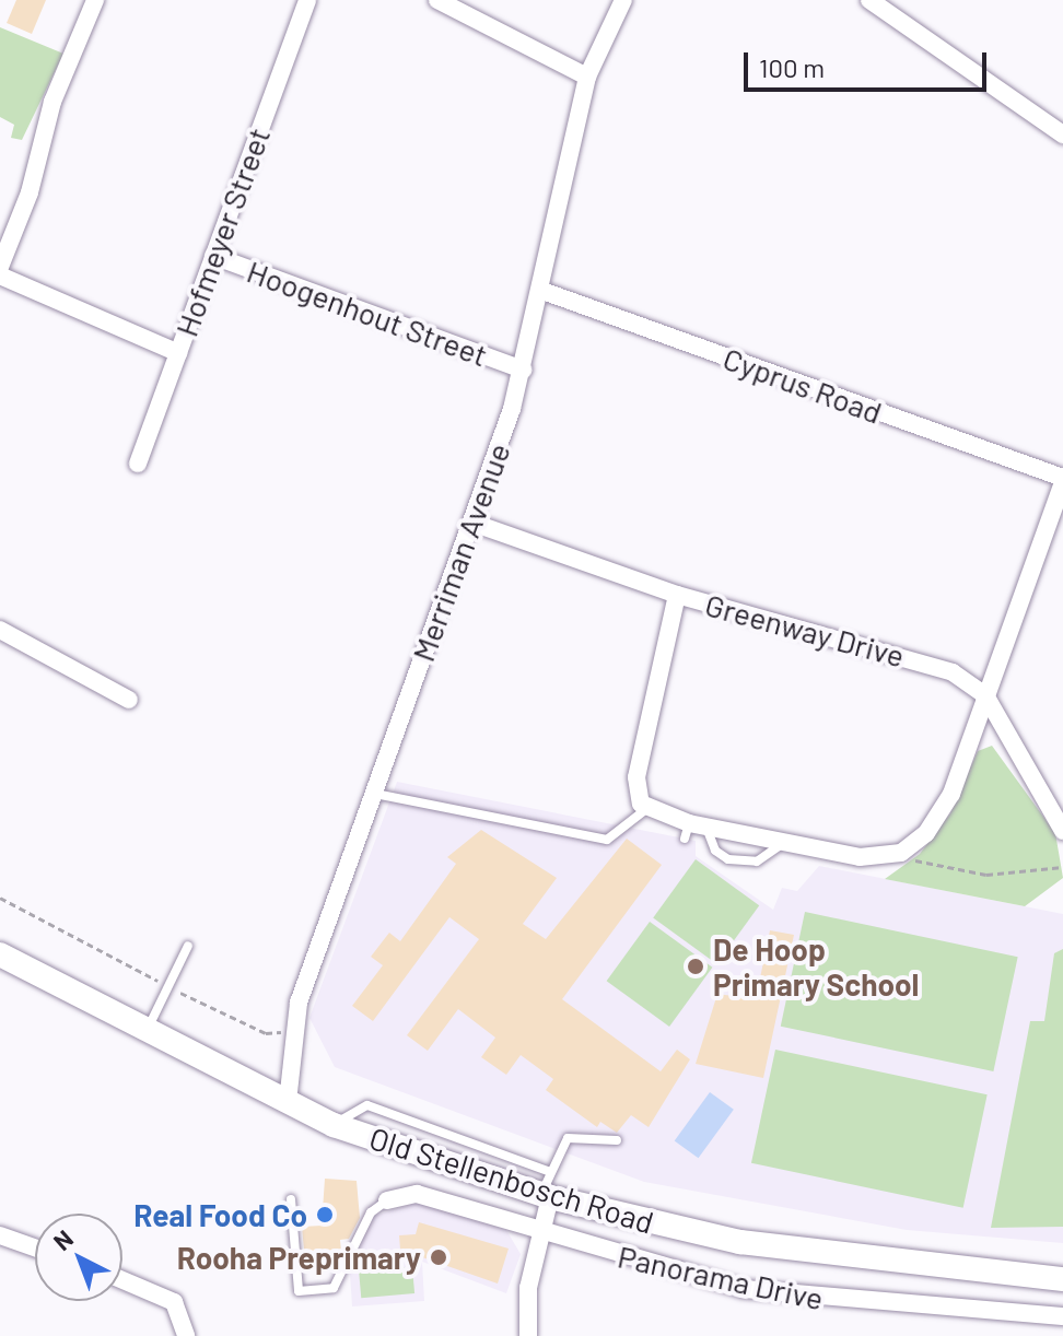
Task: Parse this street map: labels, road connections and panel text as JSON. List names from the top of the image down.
{
  "streets": {
    "street": [
      "Hofmeyer Street",
      "Hoogenhout Street",
      "Cyprus Road",
      "Merriman Avenue",
      "Greenway Drive",
      "Old Stellenbosch Road",
      "Panorama Drive"
    ]
  },
  "crossings": [
    ["Hofmeyer Street", "Hoogenhout Street"],
    ["Hoogenhout Street", "Merriman Avenue"],
    ["Cyprus Road", "Merriman Avenue"],
    ["Merriman Avenue", "Greenway Drive"],
    ["Merriman Avenue", "Old Stellenbosch Road"]
  ],
  "places": ["De Hoop Primary School", "Real Food Co", "Rooha Preprimary"],
  "scale_bar": "100 m",
  "north": "top left"
}
